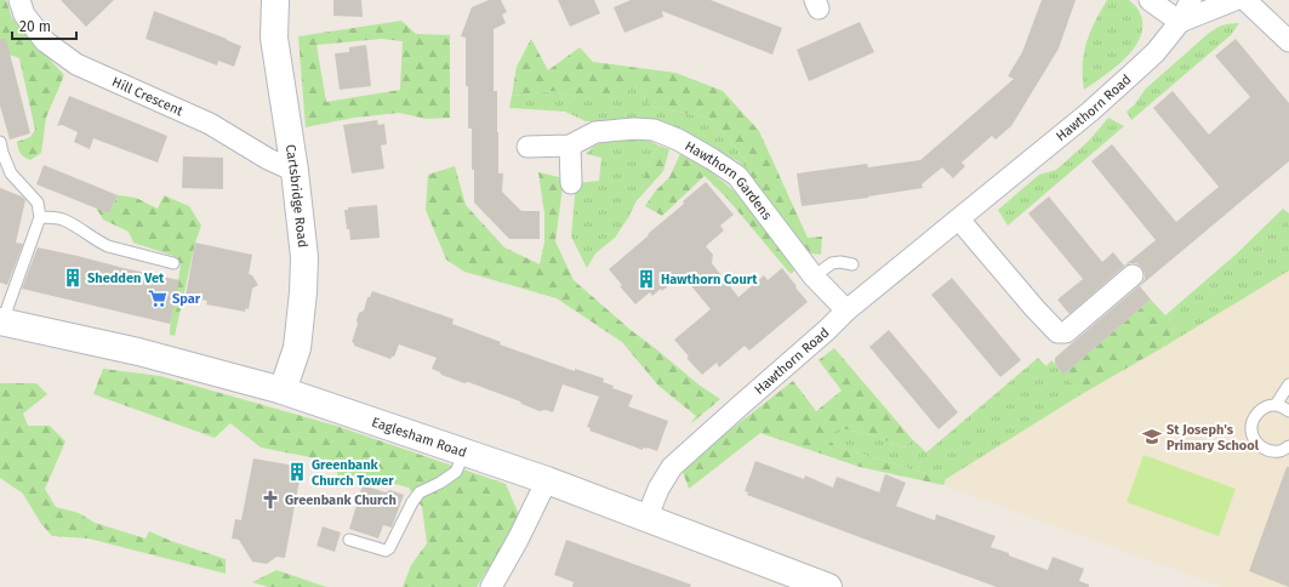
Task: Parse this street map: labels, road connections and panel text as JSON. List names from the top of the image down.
{
  "streets": {
    "main road": ["Cartsbridge Road", "Eaglesham Road"],
    "street": ["Hill Crescent", "Hawthorn Road", "Hawthorn Gardens"]
  },
  "crossings": [
    ["Hill Crescent", "Cartsbridge Road"],
    ["Hawthorn Road", "Hawthorn Gardens"],
    ["Hawthorn Road", "Eaglesham Road"],
    ["Cartsbridge Road", "Eaglesham Road"]
  ],
  "places": {
    "building": ["Shedden Vet", "Hawthorn Court", "Greenbank Church Tower"],
    "supermarket": ["Spar"],
    "school or university": ["St Joseph's Primary School"],
    "church": ["Greenbank Church"]
  },
  "scale_bar": "20 m"
}
